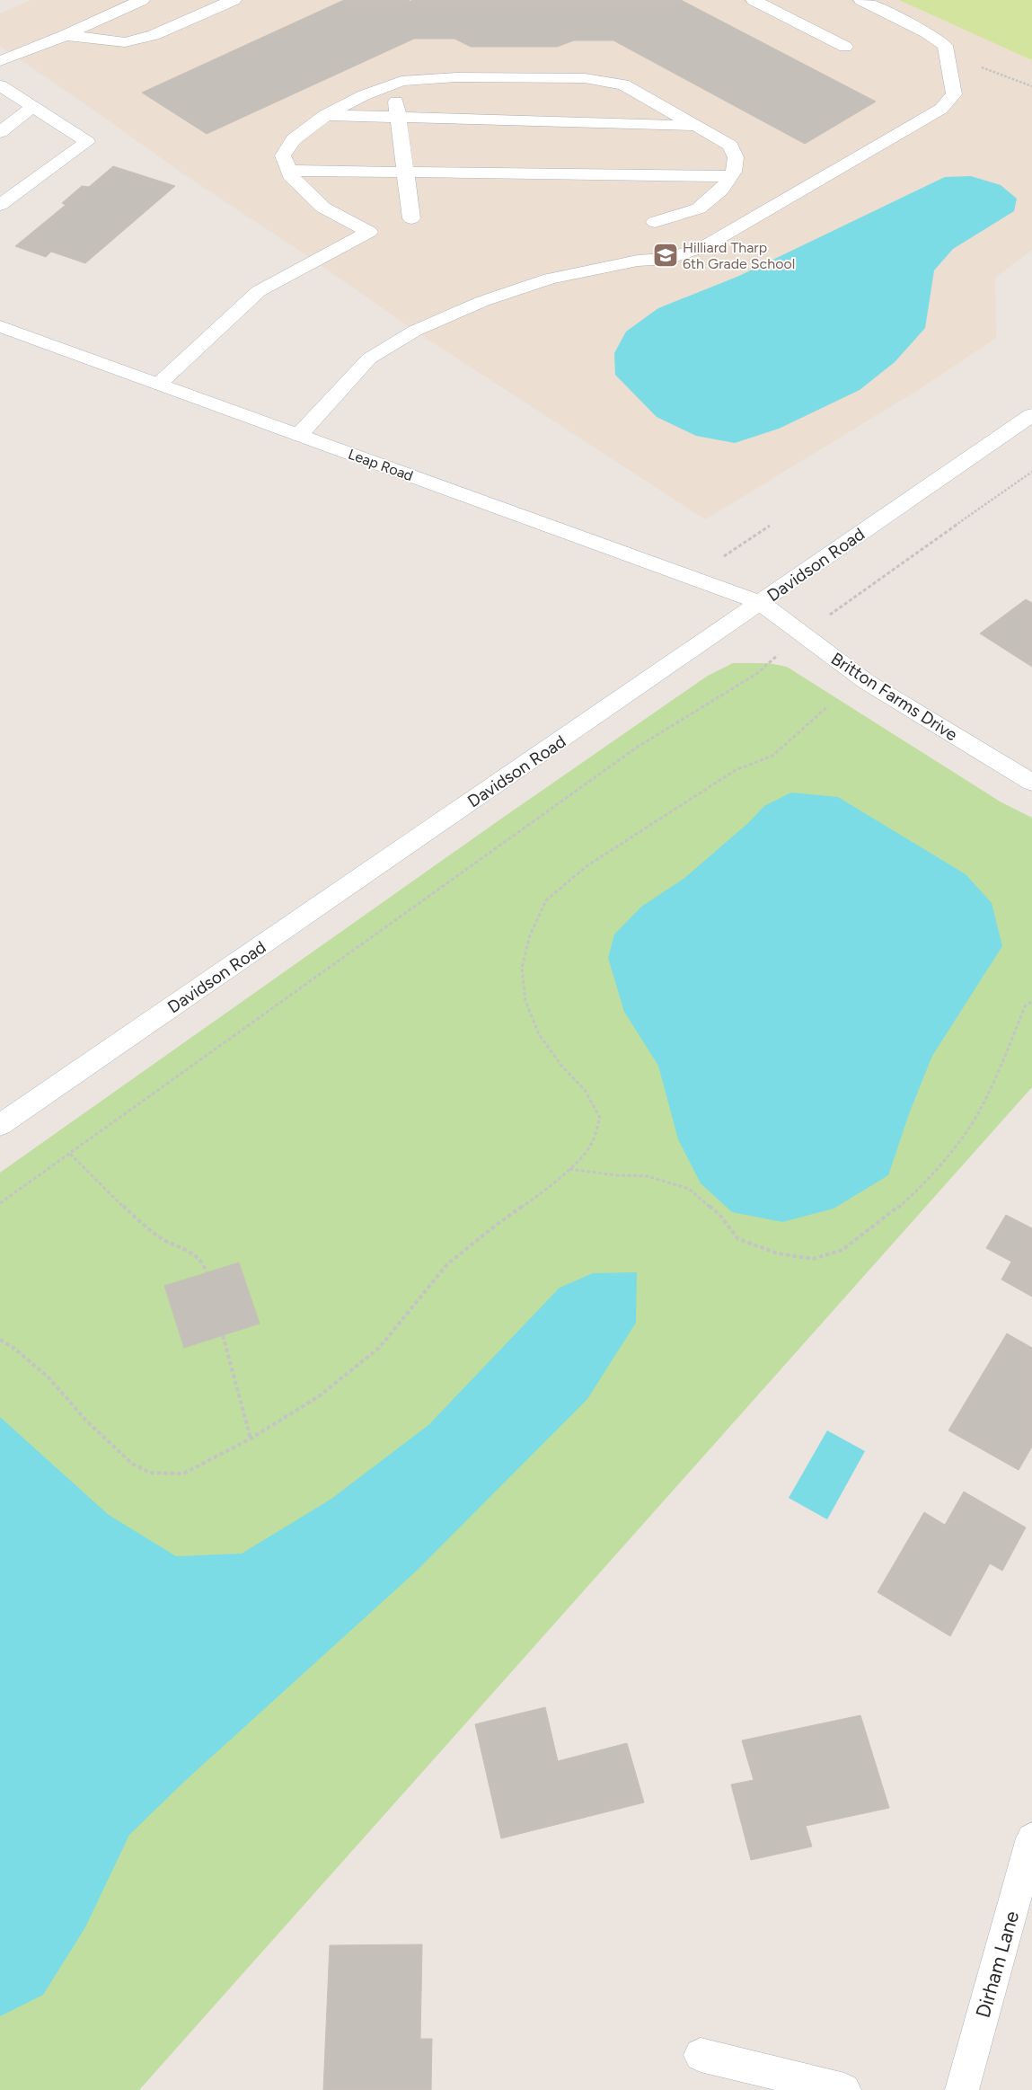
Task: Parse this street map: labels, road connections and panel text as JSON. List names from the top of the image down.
{
  "streets": {
    "street": [
      "Leap Road",
      "Davidson Road",
      "Britton Farms Drive",
      "Dirham Lane"
    ]
  },
  "crossings": [
    ["Leap Road", "Davidson Road"],
    ["Leap Road", "Britton Farms Drive"],
    ["Davidson Road", "Britton Farms Drive"]
  ],
  "places": {
    "school or university": ["Hilliard Tharp 6th Grade School"]
  }
}
